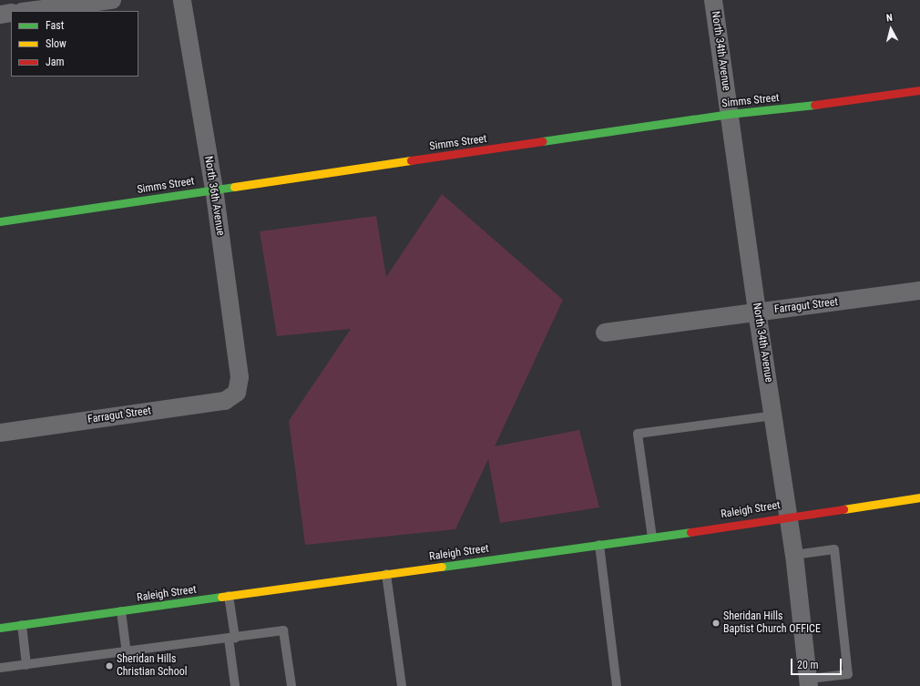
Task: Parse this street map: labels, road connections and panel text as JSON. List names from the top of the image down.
{
  "streets": {
    "street": [
      "North 34th Avenue",
      "Simms Street",
      "North 36th Avenue",
      "Farragut Street",
      "Raleigh Street"
    ]
  },
  "crossings": [
    ["North 34th Avenue", "Simms Street"],
    ["North 34th Avenue", "Farragut Street"],
    ["North 34th Avenue", "Raleigh Street"],
    ["Simms Street", "North 36th Avenue"],
    ["North 36th Avenue", "Farragut Street"]
  ],
  "places": ["Sheridan Hills Baptist Church OFFICE", "Sheridan Hills Christian School"],
  "legend": ["Fast", "Slow", "Jam"],
  "scale_bar": "20 m",
  "north": "top"
}
